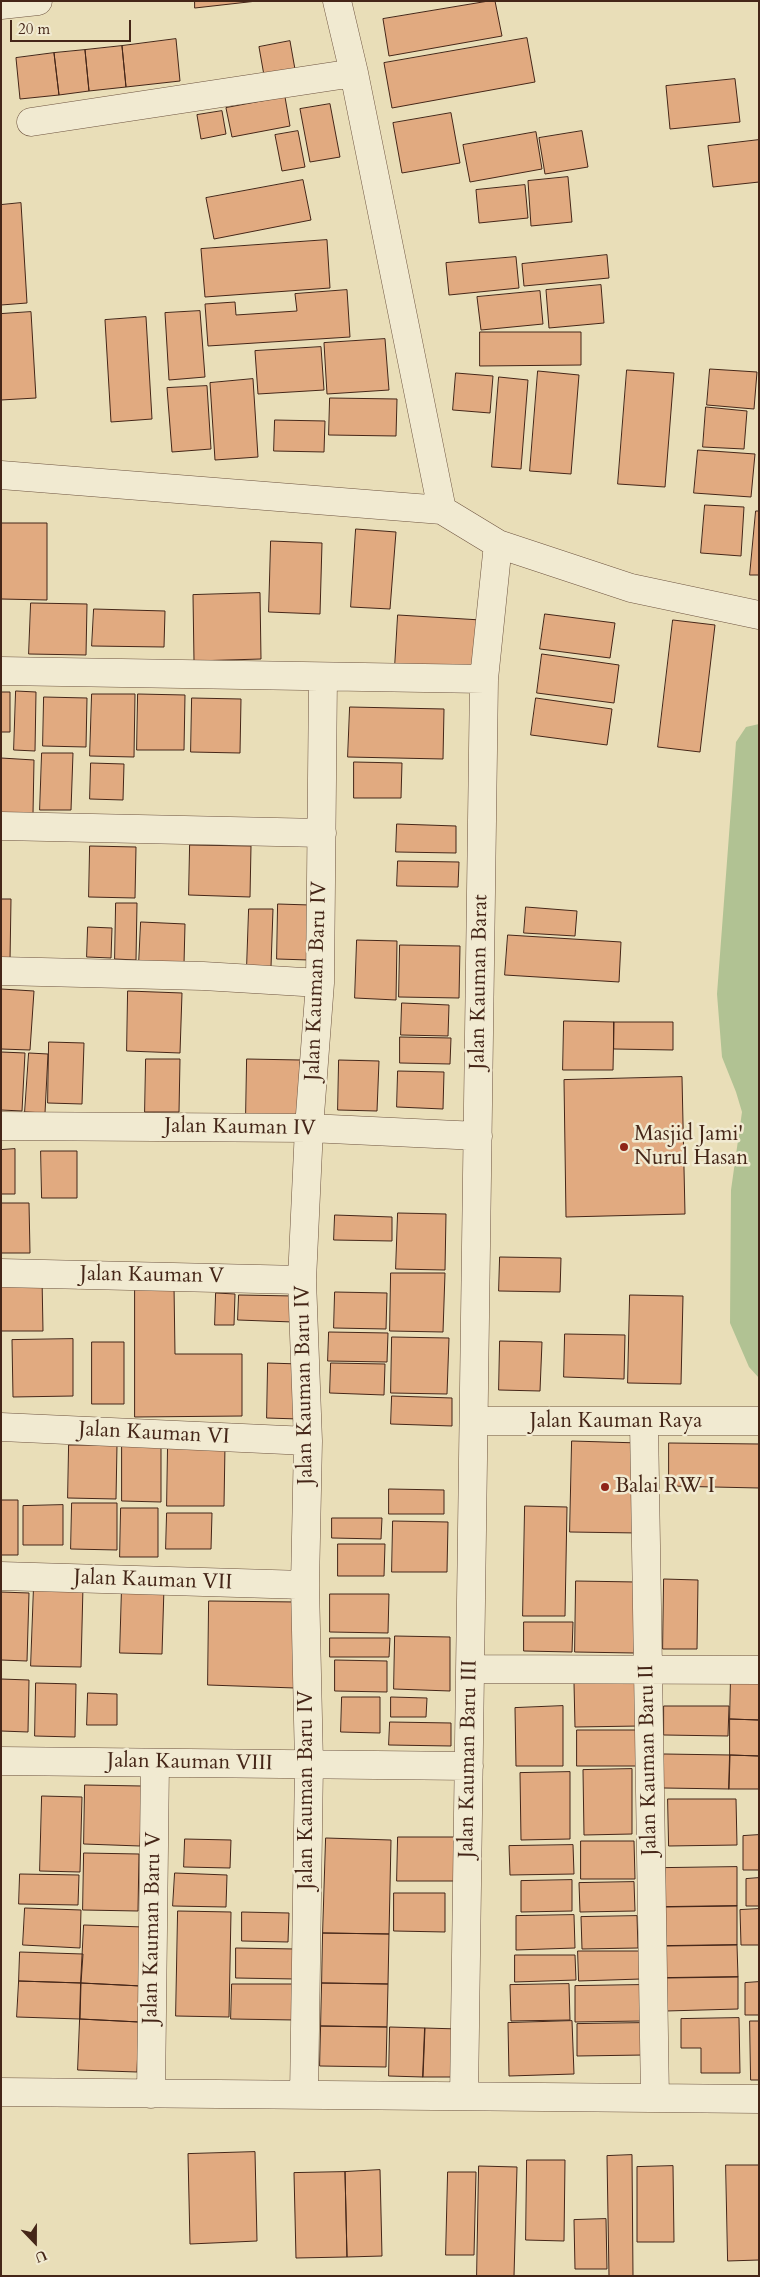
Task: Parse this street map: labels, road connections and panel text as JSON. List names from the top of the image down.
{
  "streets": {
    "street": [
      "Jalan Kauman Baru IV",
      "Jalan Kauman Barat",
      "Jalan Kauman IV",
      "Jalan Kauman V",
      "Jalan Kauman Raya",
      "Jalan Kauman VI",
      "Jalan Kauman VII",
      "Jalan Kauman Baru III",
      "Jalan Kauman Baru II",
      "Jalan Kauman VIII",
      "Jalan Kauman Baru V"
    ]
  },
  "crossings": [
    ["Jalan Kauman Baru IV", "Jalan Kauman IV"],
    ["Jalan Kauman Baru IV", "Jalan Kauman V"],
    ["Jalan Kauman Baru IV", "Jalan Kauman VI"],
    ["Jalan Kauman Baru IV", "Jalan Kauman VII"],
    ["Jalan Kauman Baru IV", "Jalan Kauman VIII"],
    ["Jalan Kauman Barat", "Jalan Kauman IV"],
    ["Jalan Kauman Barat", "Jalan Kauman Raya"],
    ["Jalan Kauman Barat", "Jalan Kauman Baru III"],
    ["Jalan Kauman Raya", "Jalan Kauman Baru III"],
    ["Jalan Kauman Raya", "Jalan Kauman Baru II"],
    ["Jalan Kauman Baru III", "Jalan Kauman VIII"],
    ["Jalan Kauman VIII", "Jalan Kauman Baru V"]
  ],
  "places": ["Masjid Jami' Nurul Hasan", "Balai RW I"],
  "scale_bar": "20 m",
  "north": "bottom"
}
